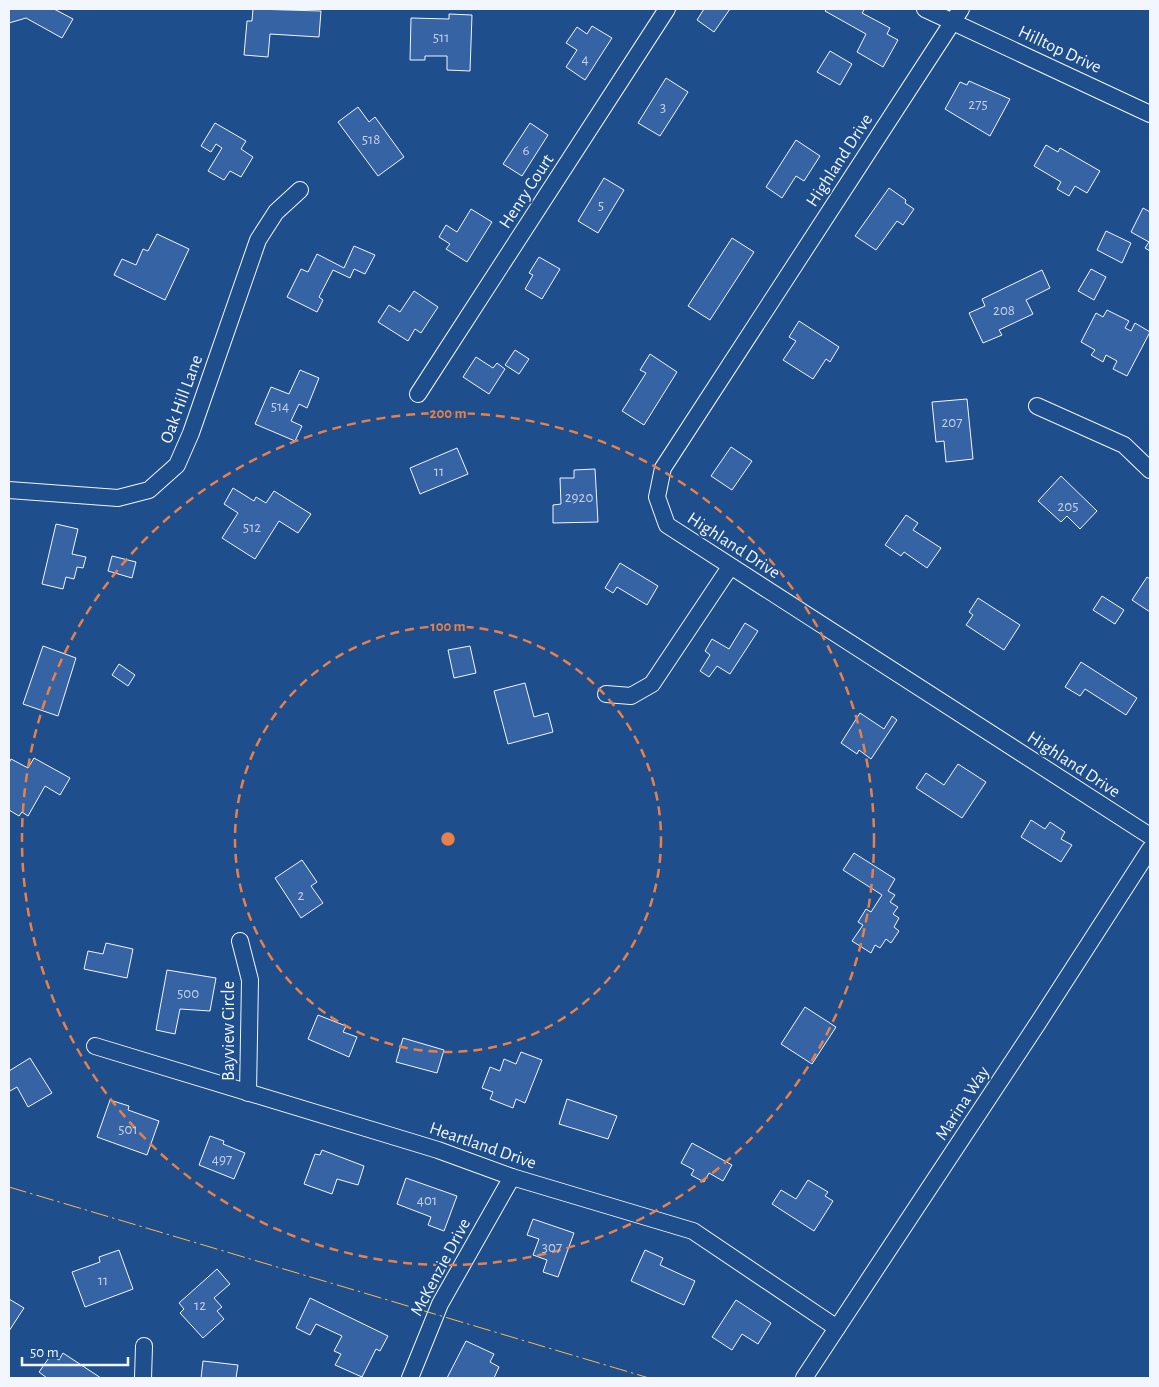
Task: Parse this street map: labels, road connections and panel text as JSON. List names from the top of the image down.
{
  "streets": {
    "street": [
      "Hilltop Drive",
      "Highland Drive",
      "Henry Court",
      "Oak Hill Lane",
      "Bayview Circle",
      "Marina Way",
      "Heartland Drive",
      "McKenzie Drive"
    ]
  },
  "crossings": [
    ["Hilltop Drive", "Highland Drive"],
    ["Bayview Circle", "Heartland Drive"],
    ["Marina Way", "Heartland Drive"],
    ["Heartland Drive", "McKenzie Drive"]
  ],
  "house_numbers": [
    "511",
    "4",
    "275",
    "3",
    "518",
    "6",
    "5",
    "208",
    "514",
    "207",
    "11",
    "2920",
    "205",
    "512",
    "2",
    "500",
    "501",
    "497",
    "401",
    "307",
    "11",
    "12"
  ],
  "scale_bar": "50 m",
  "rings": ["200 m", "100 m"]
}
